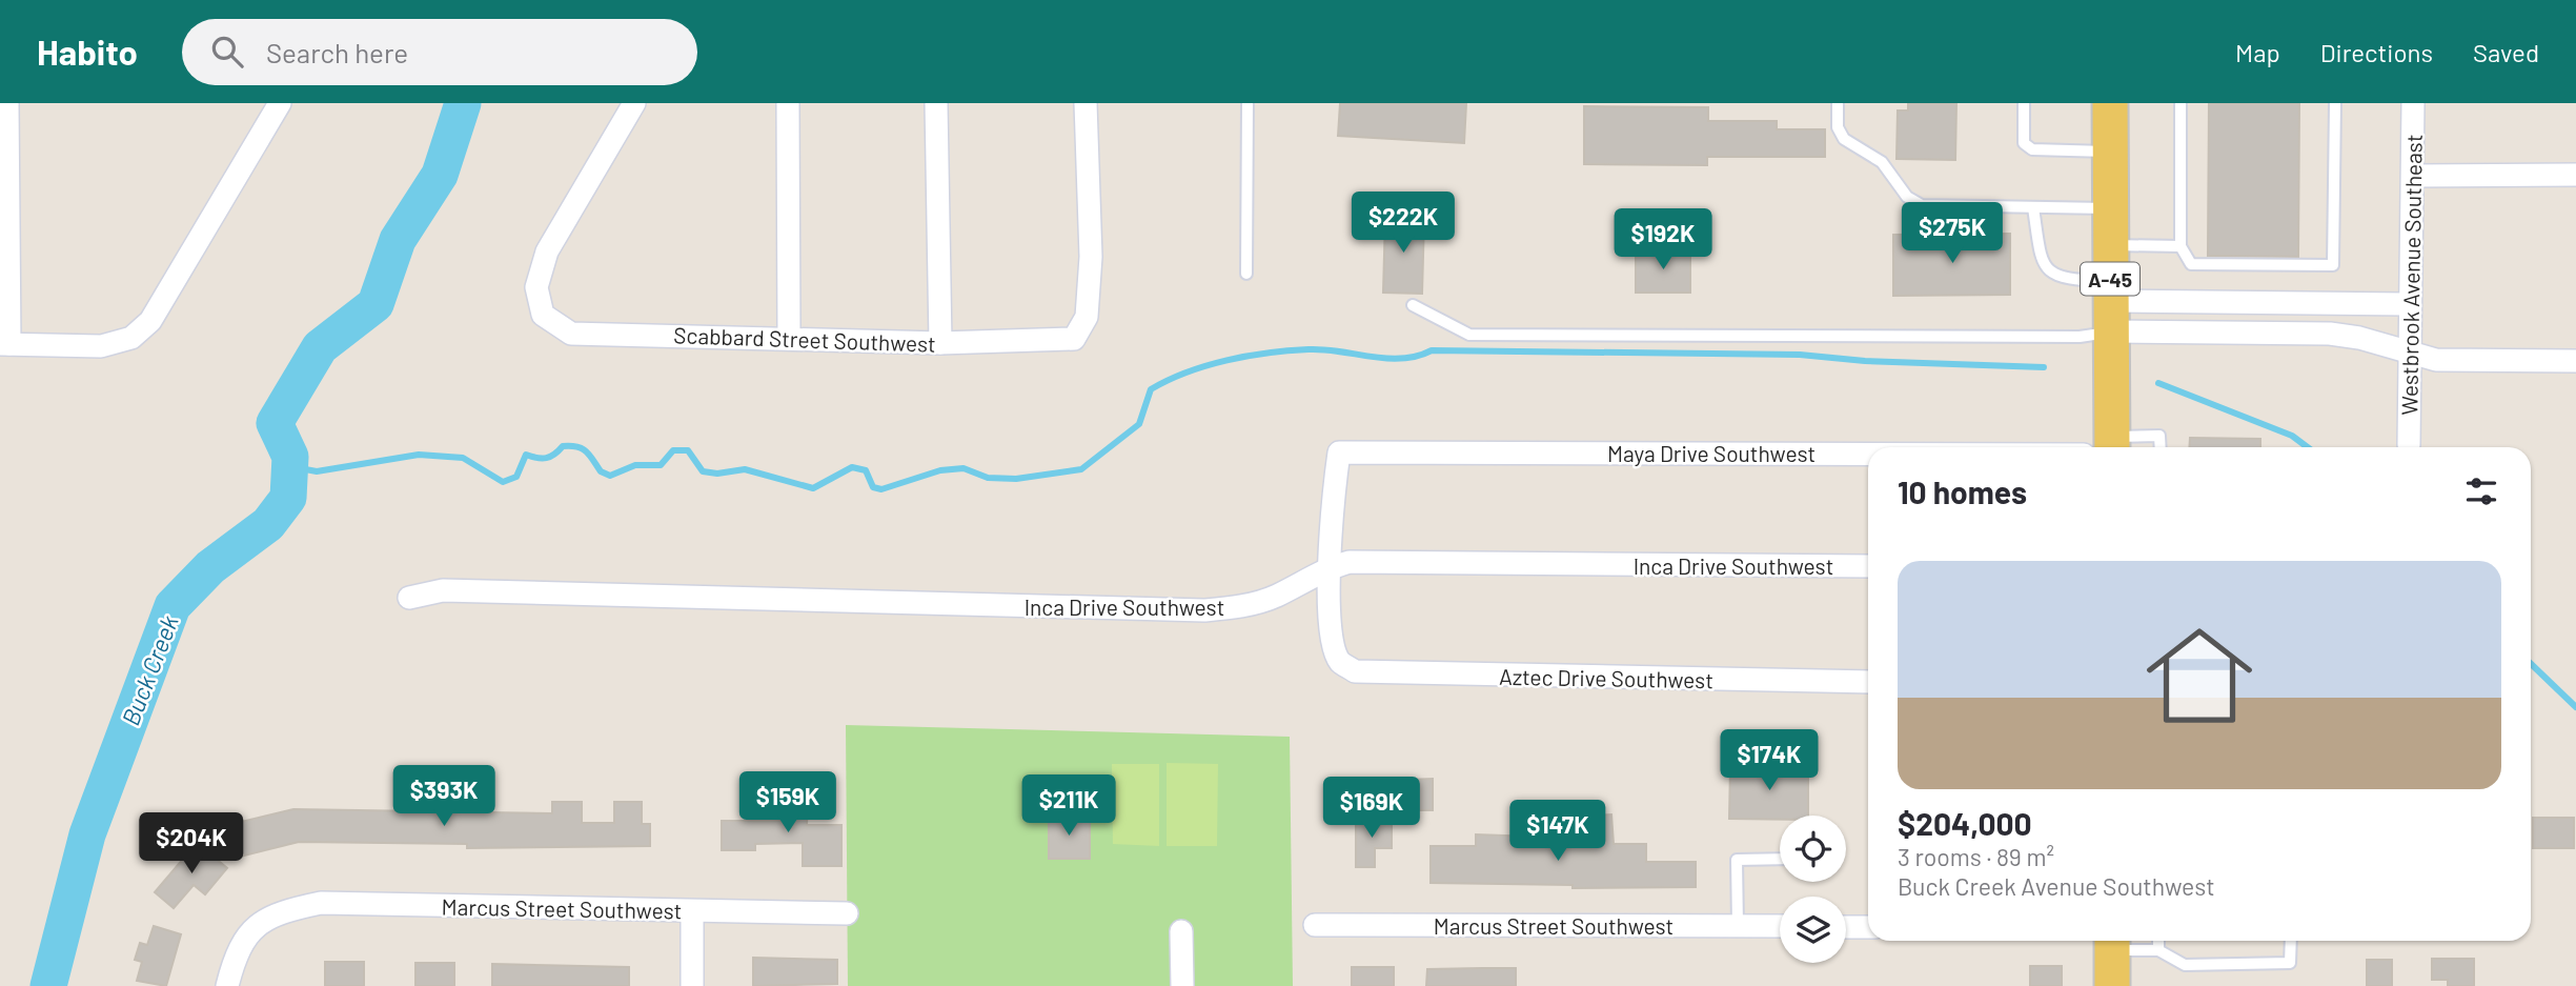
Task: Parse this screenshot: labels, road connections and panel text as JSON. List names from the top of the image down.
{
  "streets": {
    "main road": ["A-45"],
    "street": [
      "Westbrook Avenue Southeast",
      "Scabbard Street Southwest",
      "Maya Drive Southwest",
      "Inca Drive Southwest",
      "Aztec Drive Southwest",
      "Marcus Street Southwest"
    ]
  },
  "crossings": [
    ["Maya Drive Southwest", "Inca Drive Southwest"],
    ["Maya Drive Southwest", "Aztec Drive Southwest"],
    ["Inca Drive Southwest", "Aztec Drive Southwest"]
  ],
  "water": ["Buck Creek"],
  "page": {
    "header": "Habito",
    "search": "Search here",
    "nav": ["Map", "Directions", "Saved"],
    "price": [
      "$222K",
      "$275K",
      "$192K",
      "$174K",
      "$393K",
      "$159K",
      "$211K",
      "$169K",
      "$147K",
      "$204K"
    ],
    "heading": "10 homes",
    "list": [
      {
        "name": "$204,000",
        "note": "3 rooms · 89 m² · Buck Creek Avenue Southwest"
      }
    ]
  }
}
